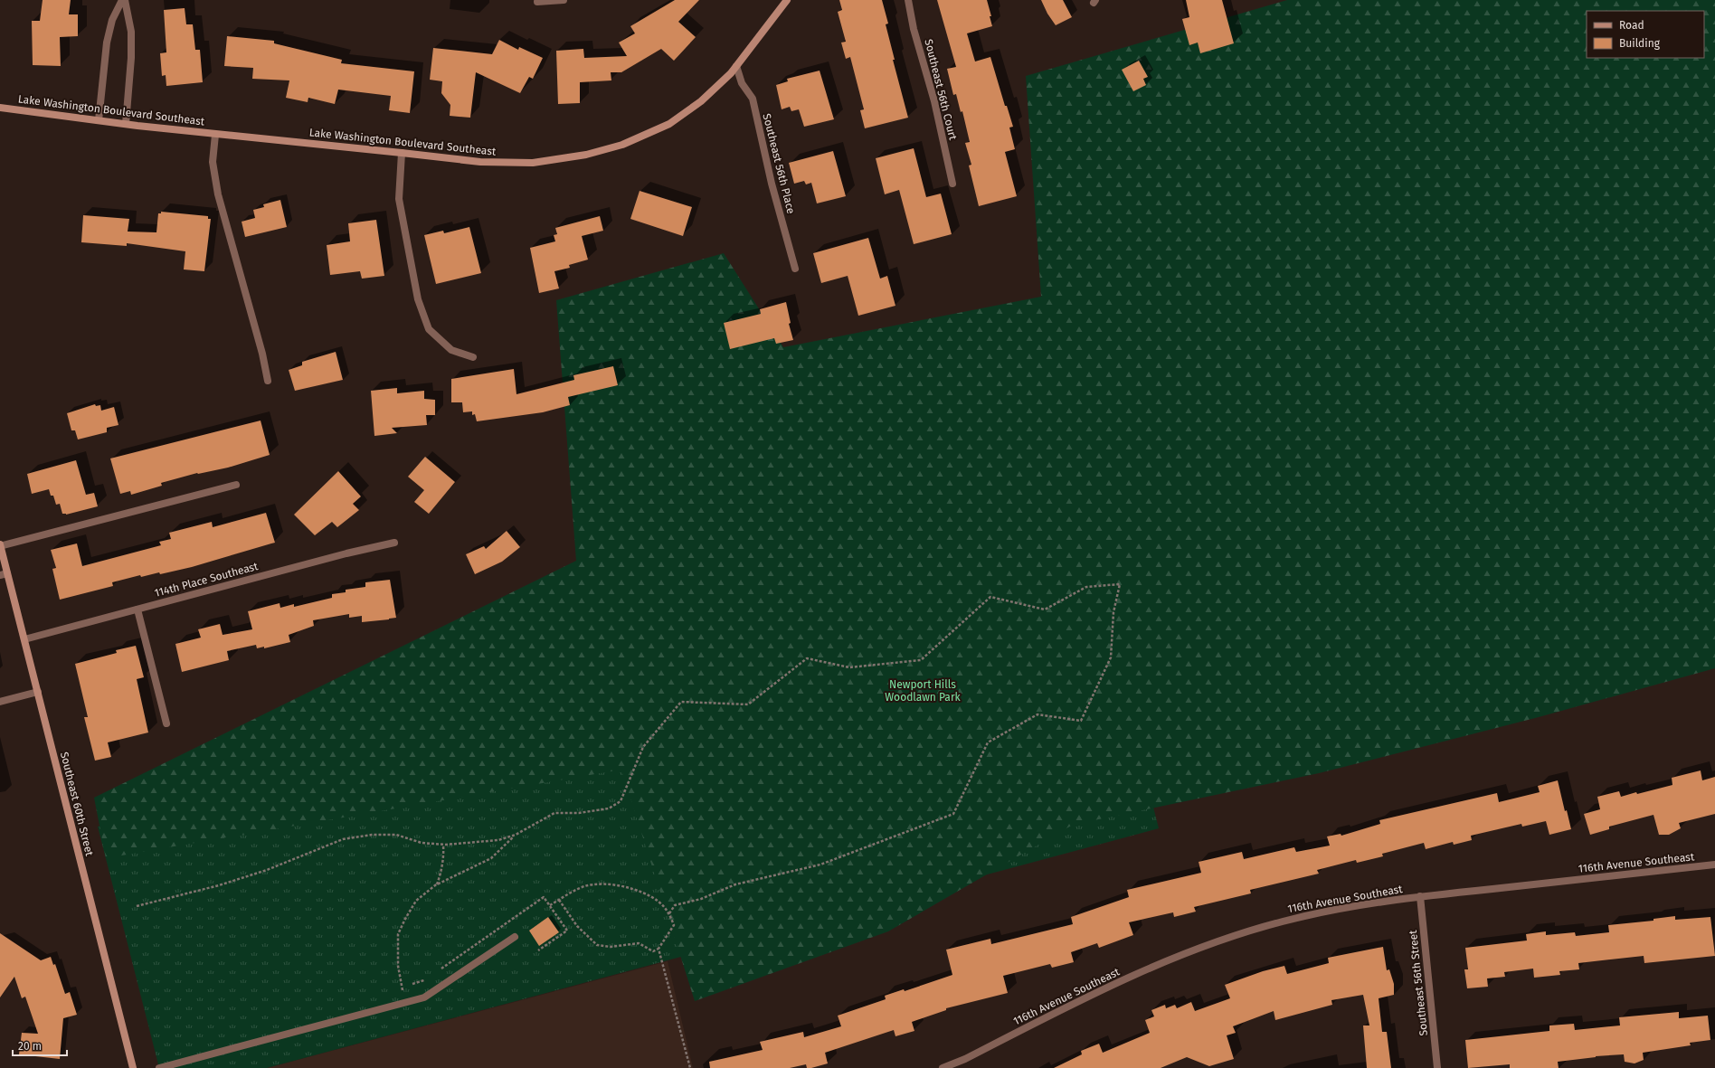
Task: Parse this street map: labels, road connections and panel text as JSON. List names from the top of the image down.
{
  "streets": {
    "main road": ["Lake Washington Boulevard Southeast", "Southeast 60th Street"],
    "street": [
      "Southeast 56th Court",
      "Southeast 56th Place",
      "114th Place Southeast",
      "116th Avenue Southeast",
      "Southeast 56th Street"
    ]
  },
  "crossings": [
    ["Lake Washington Boulevard Southeast", "Southeast 56th Place"],
    ["114th Place Southeast", "Southeast 60th Street"],
    ["116th Avenue Southeast", "Southeast 56th Street"]
  ],
  "parks": ["Newport Hills Woodlawn Park"],
  "legend": ["Road", "Building"],
  "scale_bar": "20 m"
}
